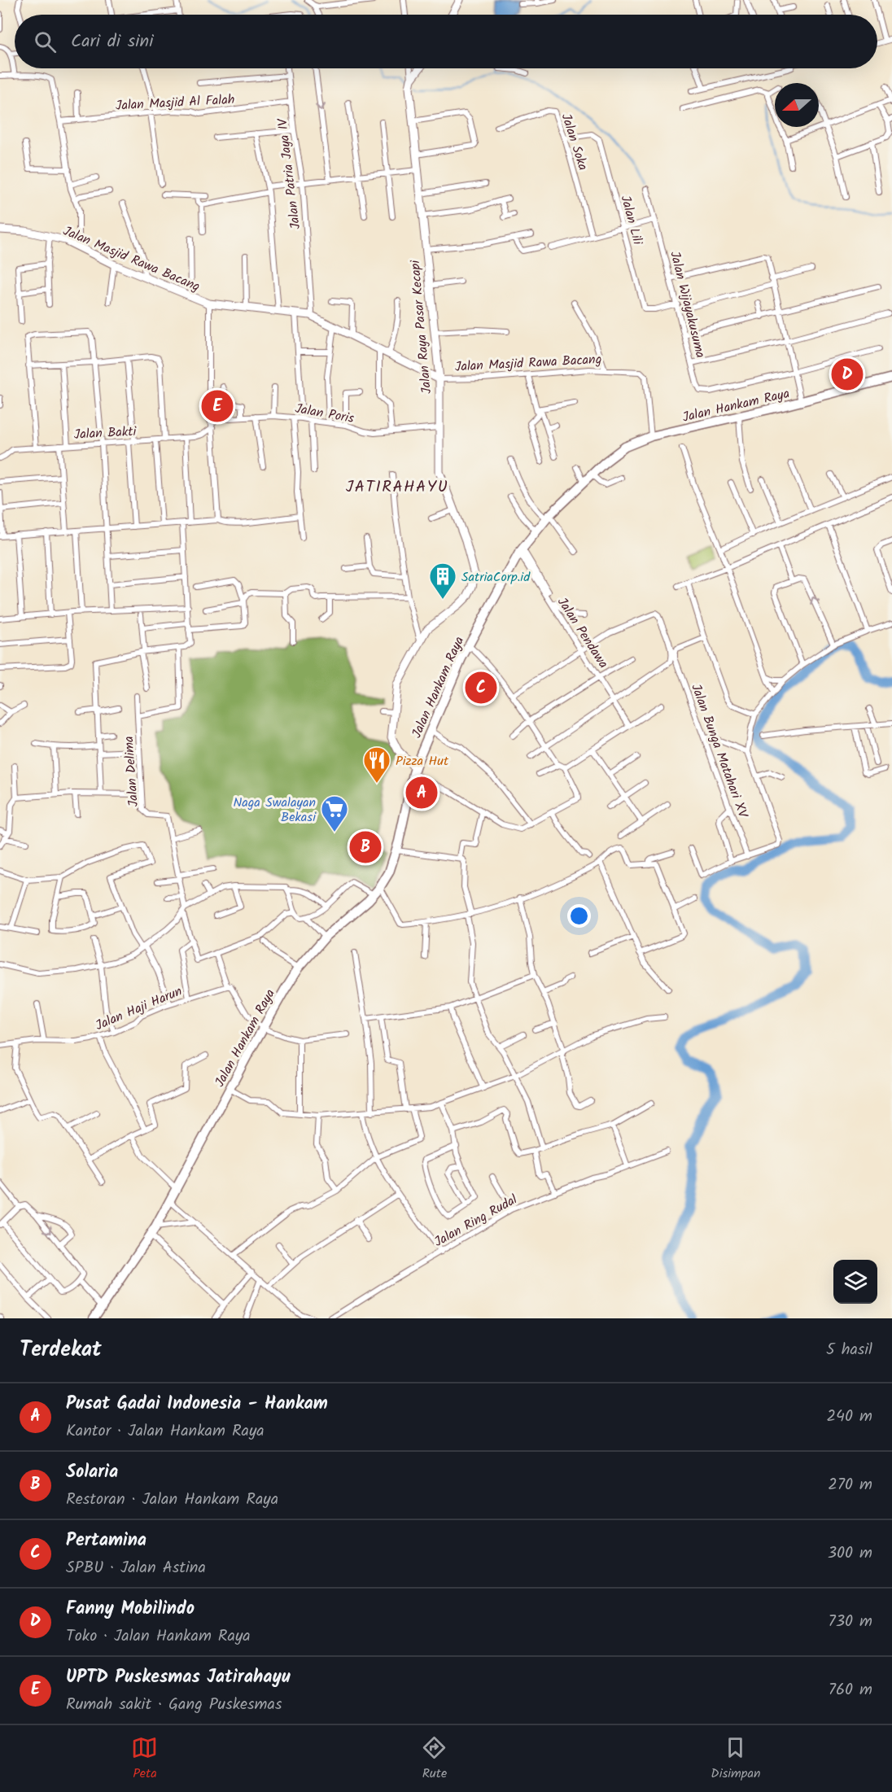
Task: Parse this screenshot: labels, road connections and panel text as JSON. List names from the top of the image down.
{
  "streets": {
    "main road": ["Jalan Hankam Raya"],
    "street": [
      "Jalan Masjid Al Falah",
      "Jalan Soka",
      "Jalan Patria Jaya IV",
      "Jalan Lili",
      "Jalan Masjid Rawa Bacang",
      "Jalan Wijayakusuma",
      "Jalan Raya Pasar Kecapi",
      "Jalan Poris",
      "Jalan Bakti",
      "Jalan Pendawa",
      "Jalan Bunga Matahari XV",
      "Jalan Delima",
      "Jalan Haji Harun",
      "Jalan Ring Rudal"
    ]
  },
  "crossings": [
    ["Jalan Masjid Al Falah", "Jalan Patria Jaya IV"],
    ["Jalan Soka", "Jalan Lili"],
    ["Jalan Patria Jaya IV", "Jalan Masjid Rawa Bacang"],
    ["Jalan Lili", "Jalan Wijayakusuma"],
    ["Jalan Masjid Rawa Bacang", "Jalan Raya Pasar Kecapi"],
    ["Jalan Masjid Rawa Bacang", "Jalan Hankam Raya"],
    ["Jalan Raya Pasar Kecapi", "Jalan Hankam Raya"],
    ["Jalan Raya Pasar Kecapi", "Jalan Poris"],
    ["Jalan Hankam Raya", "Jalan Pendawa"],
    ["Jalan Poris", "Jalan Bakti"],
    ["Jalan Pendawa", "Jalan Bunga Matahari XV"]
  ],
  "districts": ["JATIRAHAYU"],
  "places": {
    "building": ["SatriaCorp.id"],
    "restaurant": ["Pizza Hut"],
    "supermarket": ["Naga Swalayan Bekasi"]
  },
  "north": "left",
  "page": {
    "search": "Cari di sini",
    "pins": [
      "D",
      "E",
      "C",
      "A",
      "B"
    ],
    "heading": ["Terdekat", "5 hasil"],
    "list": [
      {
        "mark": "A",
        "name": "Pusat Gadai Indonesia - Hankam",
        "note": "Kantor · Jalan Hankam Raya",
        "value": "240 m"
      },
      {
        "mark": "B",
        "name": "Solaria",
        "note": "Restoran · Jalan Hankam Raya",
        "value": "270 m"
      },
      {
        "mark": "C",
        "name": "Pertamina",
        "note": "SPBU · Jalan Astina",
        "value": "300 m"
      },
      {
        "mark": "D",
        "name": "Fanny Mobilindo",
        "note": "Toko · Jalan Hankam Raya",
        "value": "730 m"
      },
      {
        "mark": "E",
        "name": "UPTD Puskesmas Jatirahayu",
        "note": "Rumah sakit · Gang Puskesmas",
        "value": "760 m"
      }
    ],
    "nav": ["Peta", "Rute", "Disimpan"]
  }
}
